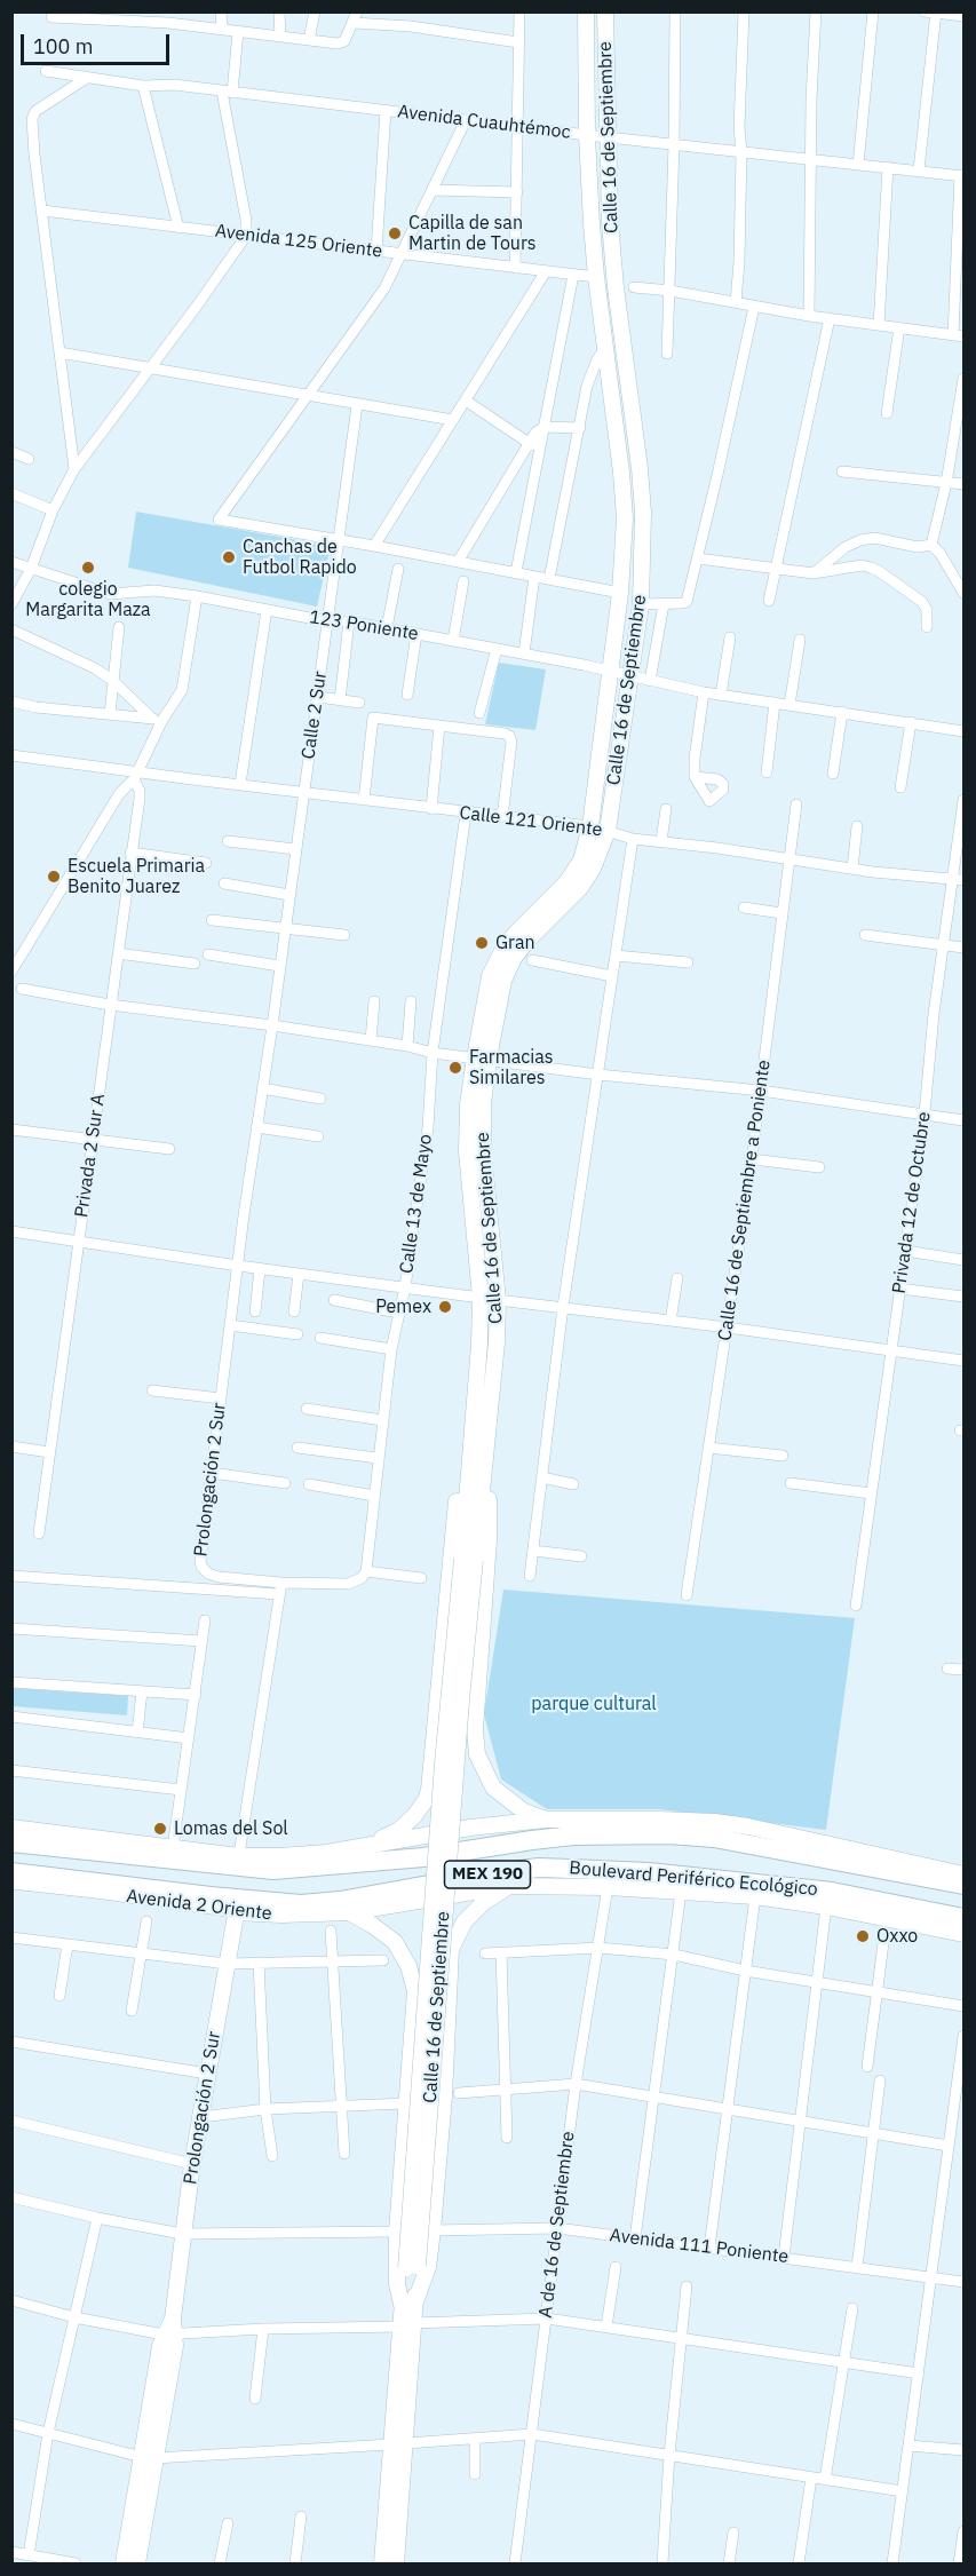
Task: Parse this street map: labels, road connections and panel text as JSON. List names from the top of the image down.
{
  "streets": {
    "highway": ["MEX 190", "Boulevard Periférico Ecológico"],
    "main road": ["Calle 16 de Septiembre", "Prolongación 2 Sur", "Avenida 2 Oriente"],
    "street": [
      "Avenida Cuauhtémoc",
      "Avenida 125 Oriente",
      "123 Poniente",
      "Calle 2 Sur",
      "Calle 121 Oriente",
      "Privada 2 Sur A",
      "Calle 16 de Septiembre a Poniente",
      "Privada 12 de Octubre",
      "Calle 13 de Mayo",
      "A de 16 de Septiembre",
      "Avenida 111 Poniente"
    ]
  },
  "crossings": [
    ["Avenida Cuauhtémoc", "Calle 16 de Septiembre"],
    ["Calle 16 de Septiembre", "Avenida 125 Oriente"],
    ["Calle 16 de Septiembre", "123 Poniente"],
    ["Calle 16 de Septiembre", "Calle 121 Oriente"],
    ["Calle 16 de Septiembre", "Boulevard Periférico Ecológico"],
    ["123 Poniente", "Calle 2 Sur"],
    ["Calle 2 Sur", "Calle 121 Oriente"],
    ["Calle 2 Sur", "Prolongación 2 Sur"],
    ["Calle 121 Oriente", "Privada 2 Sur A"],
    ["Calle 121 Oriente", "Calle 16 de Septiembre a Poniente"],
    ["Calle 121 Oriente", "Privada 12 de Octubre"],
    ["Calle 121 Oriente", "Calle 13 de Mayo"],
    ["Prolongación 2 Sur", "Boulevard Periférico Ecológico"],
    ["Prolongación 2 Sur", "Avenida 2 Oriente"],
    ["Boulevard Periférico Ecológico", "Avenida 2 Oriente"],
    ["Avenida 2 Oriente", "A de 16 de Septiembre"],
    ["A de 16 de Septiembre", "Avenida 111 Poniente"]
  ],
  "parks": ["parque cultural"],
  "places": [
    "Capilla de san Martin de Tours",
    "Canchas de Futbol Rapido",
    "colegio Margarita Maza",
    "Escuela Primaria Benito Juarez",
    "Gran",
    "Farmacias Similares",
    "Pemex",
    "Lomas del Sol",
    "Oxxo"
  ],
  "scale_bar": "100 m"
}
